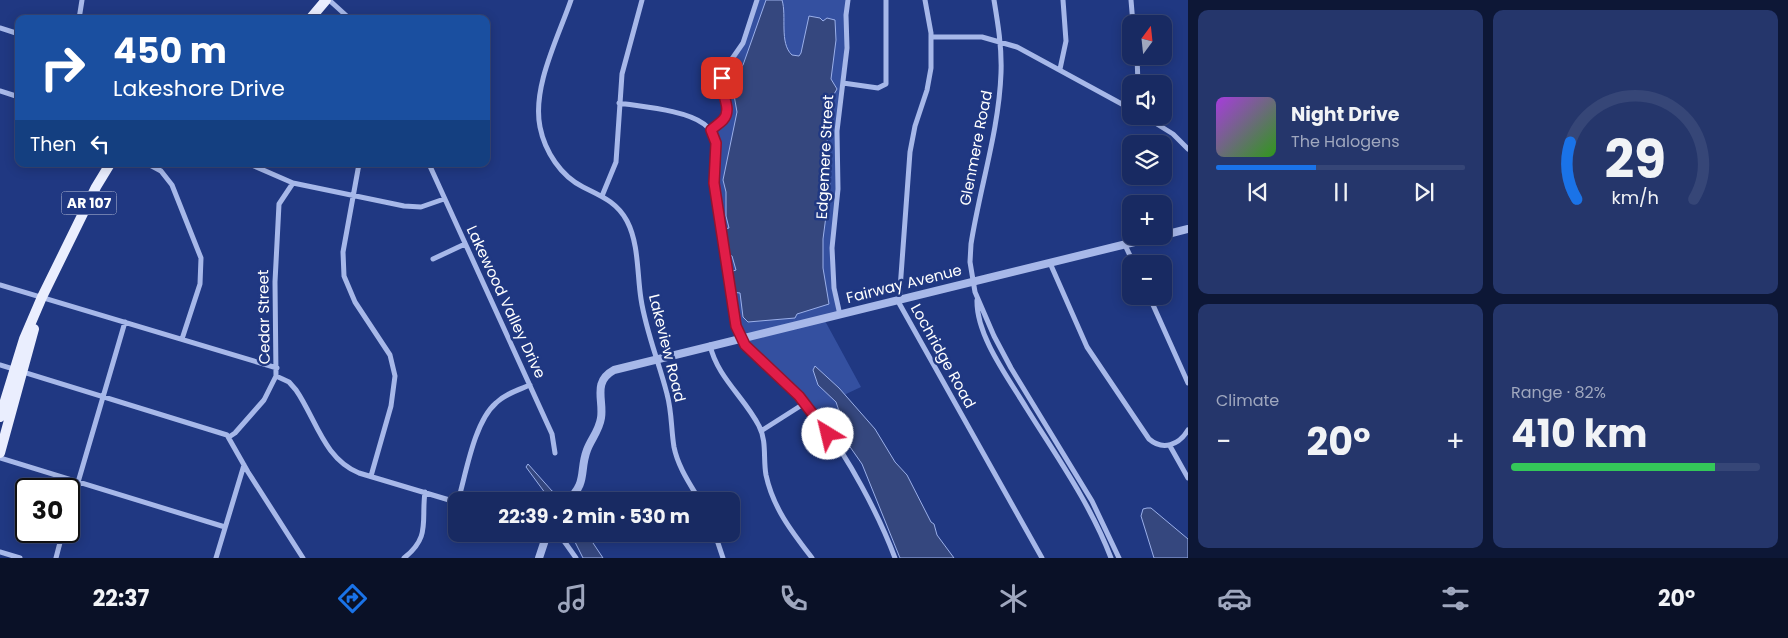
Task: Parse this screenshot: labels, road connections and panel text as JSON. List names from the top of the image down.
{
  "streets": {
    "main road": ["AR 107"],
    "street": [
      "Glenmere Road",
      "Edgemere Street",
      "Fairway Avenue",
      "Lakewood Valley Drive",
      "Cedar Street",
      "Lakeview Road",
      "Lochridge Road"
    ]
  },
  "crossings": [
    ["Glenmere Road", "Fairway Avenue"],
    ["Edgemere Street", "Fairway Avenue"],
    ["Fairway Avenue", "Lakeview Road"],
    ["Fairway Avenue", "Lochridge Road"]
  ],
  "north": "top",
  "page": {
    "map_buttons": ["+", "−"],
    "turn": ["450 m", "Lakeshore Drive"],
    "song": ["Night Drive", "The Halogens"],
    "then": "Then",
    "tile": [
      "Climate",
      ["Range · 82%", "410 km"]
    ],
    "heat": ["−", "20°", "+"],
    "limit": "30",
    "trip": "22:39 · 2 min · 530 m",
    "tabs": ["22:37", "20°"],
    "gauge": ["29", "km/h"]
  }
}
